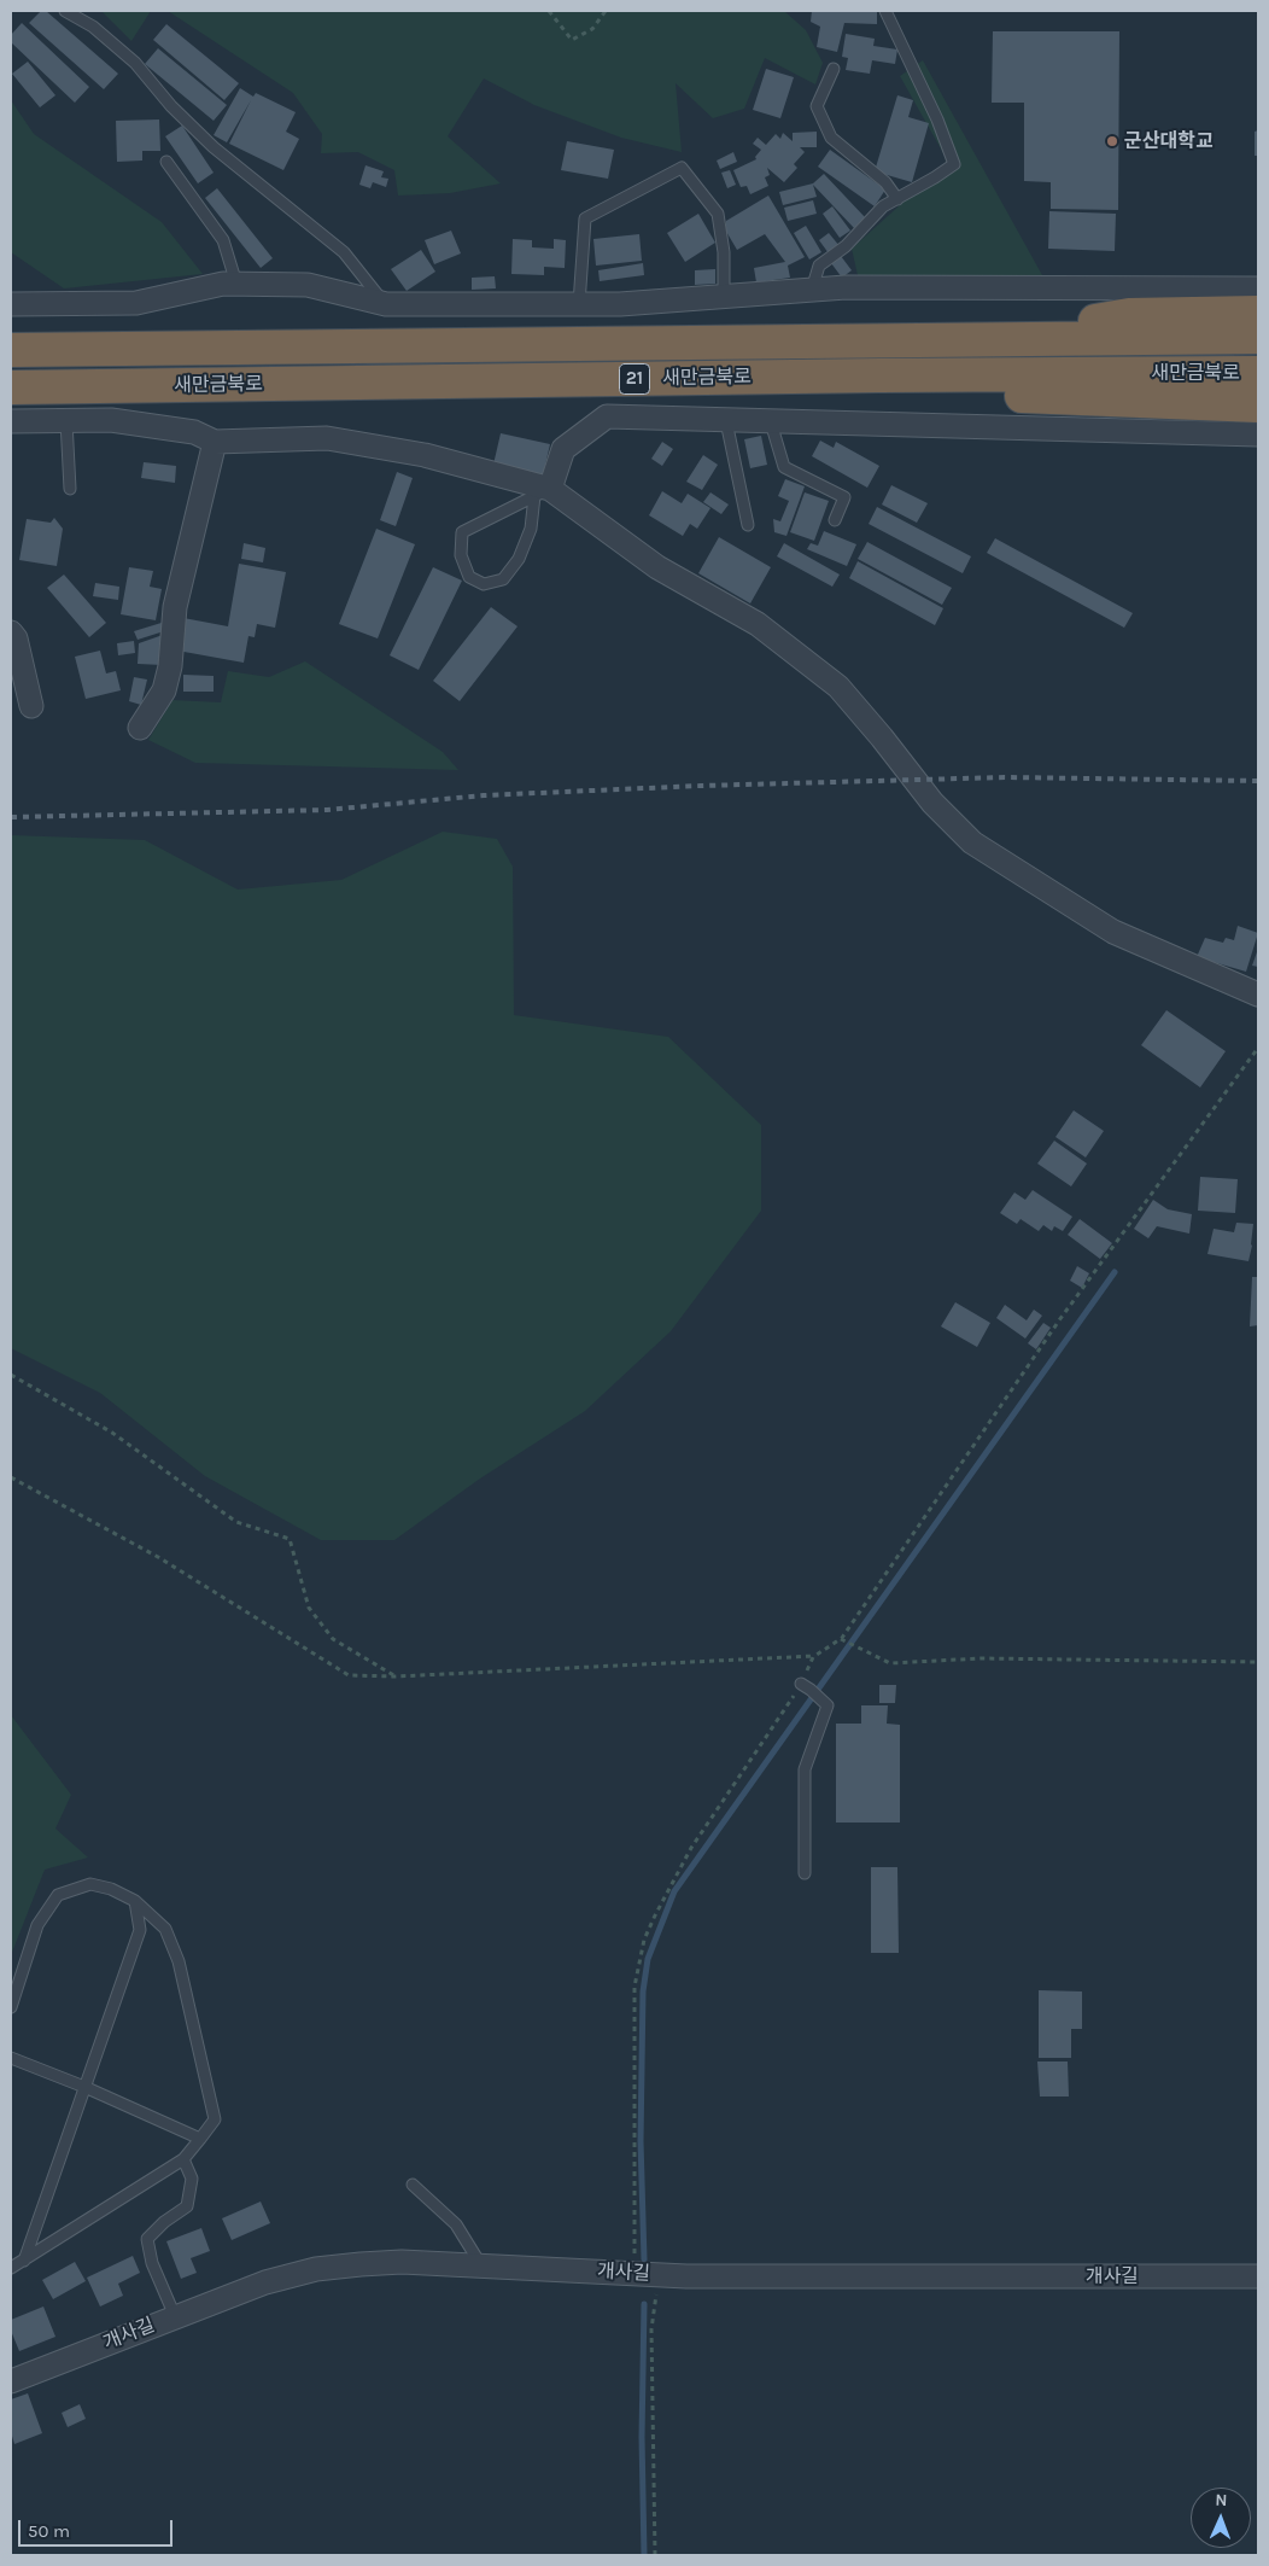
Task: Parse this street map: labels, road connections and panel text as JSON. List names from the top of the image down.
{
  "streets": {
    "highway": ["새만금북로", "21"],
    "street": ["개사길"]
  },
  "places": ["군산대학교"],
  "scale_bar": "50 m",
  "north": "top"
}
